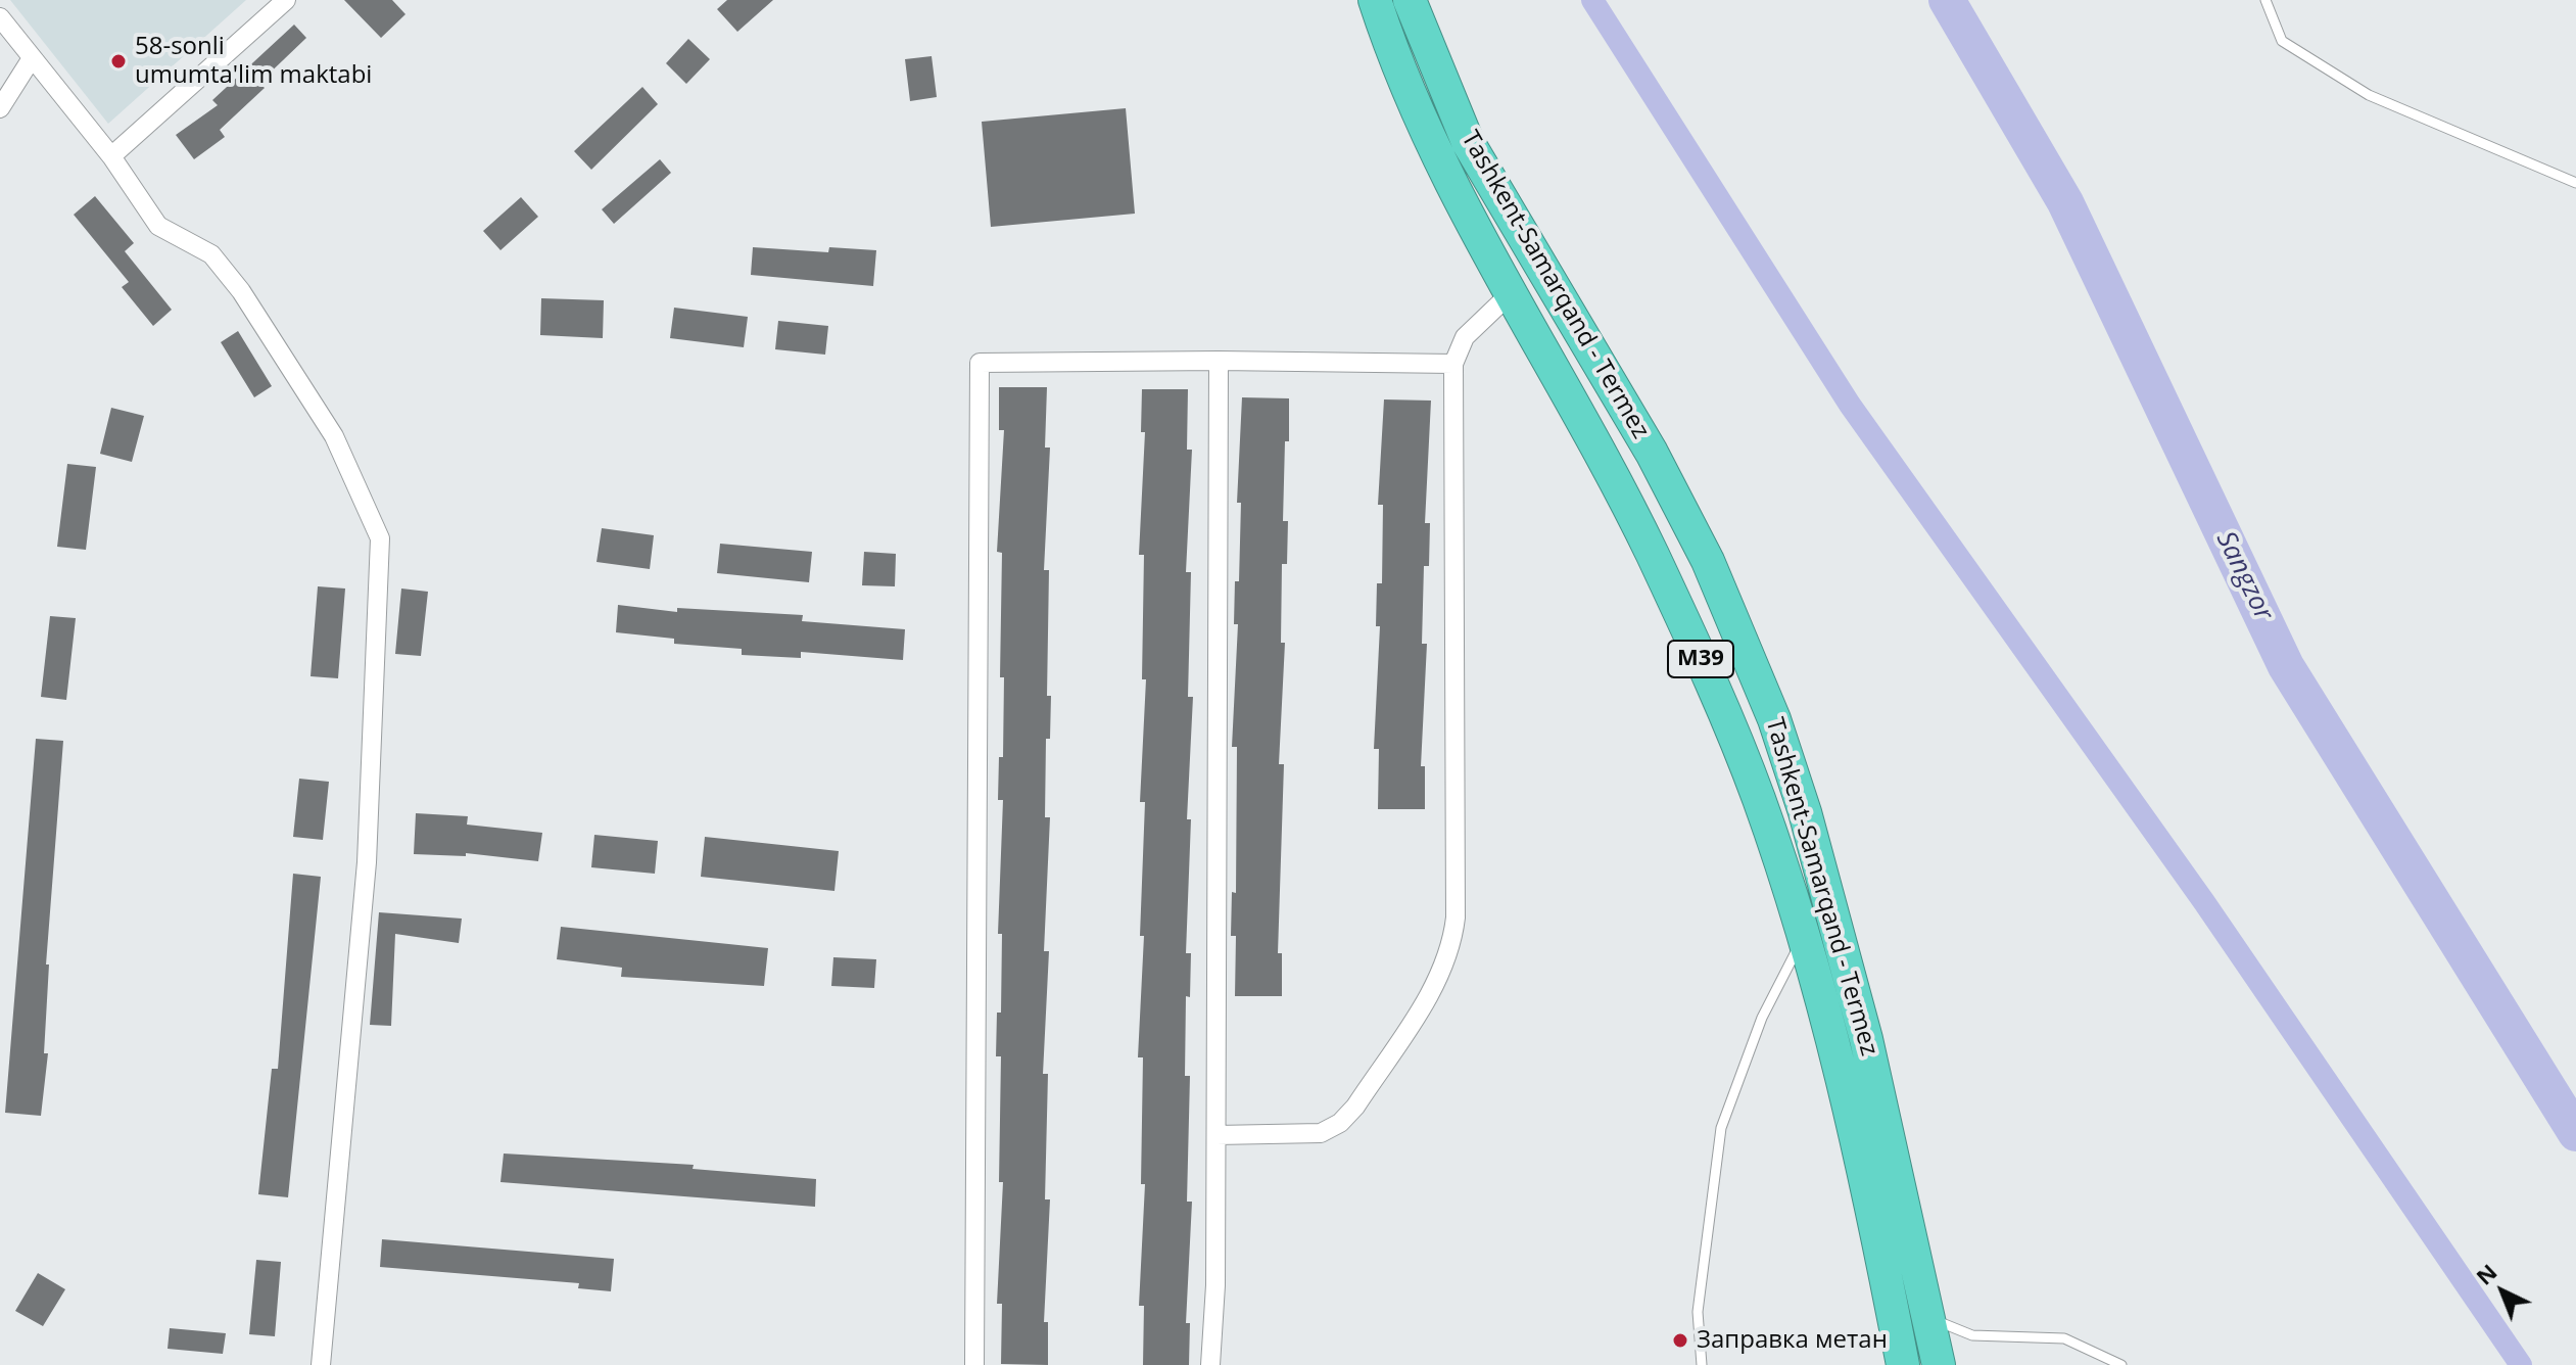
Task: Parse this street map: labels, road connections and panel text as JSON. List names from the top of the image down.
{
  "streets": {
    "highway": ["Tashkent-Samarqand - Termez", "M39"]
  },
  "water": ["Sangzor"],
  "places": ["58-sonli umumta'lim maktabi", "Заправка метан"],
  "north": "top left"
}
